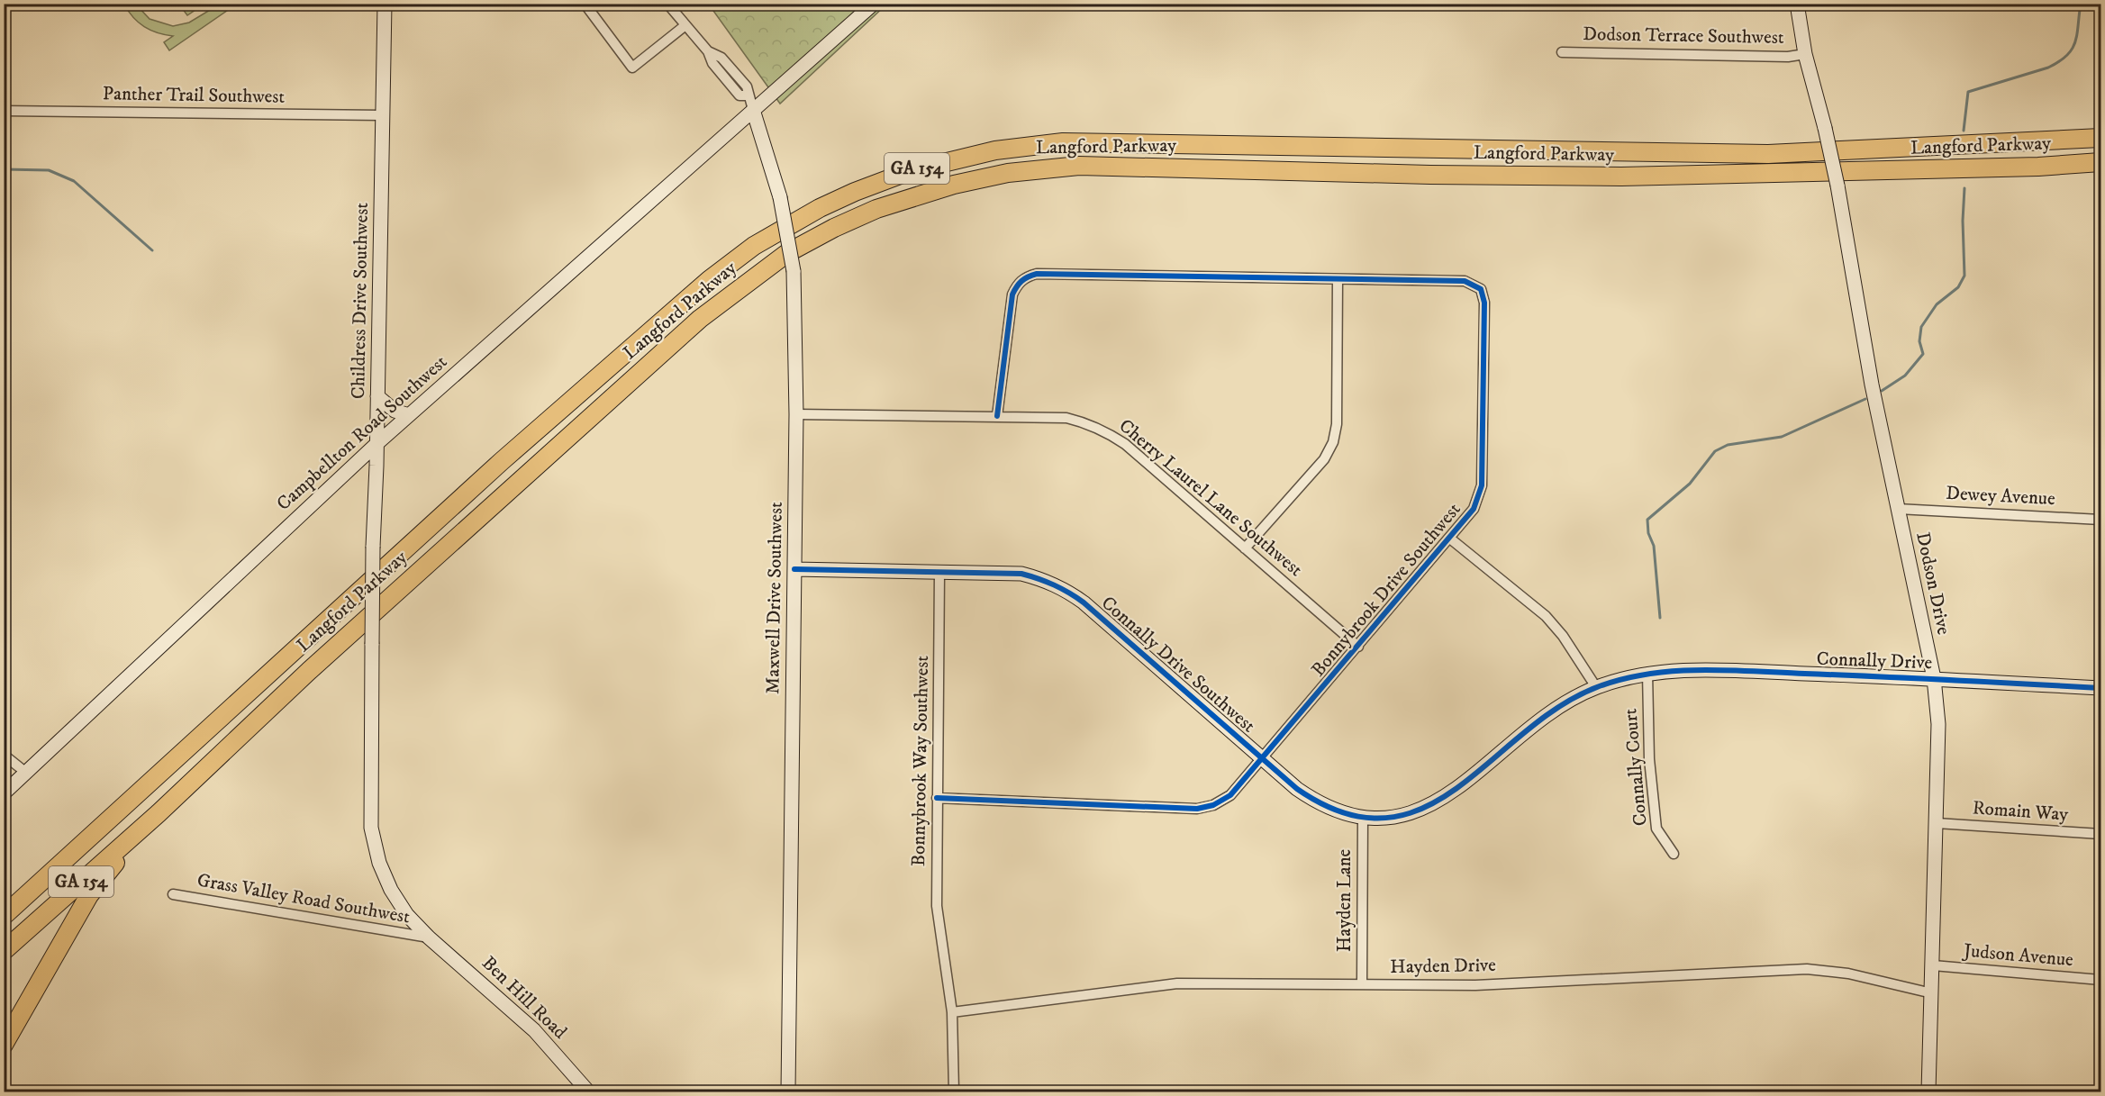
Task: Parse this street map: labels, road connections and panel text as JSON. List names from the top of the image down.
{
  "streets": {
    "highway": ["Langford Parkway", "GA 154"],
    "street": [
      "Dodson Terrace Southwest",
      "Panther Trail Southwest",
      "Childress Drive Southwest",
      "Campbellton Road Southwest",
      "Dewey Avenue",
      "Cherry Laurel Lane Southwest",
      "Dodson Drive",
      "Bonnybrook Drive Southwest",
      "Maxwell Drive Southwest",
      "Connally Drive",
      "Connally Drive Southwest",
      "Bonnybrook Way Southwest",
      "Connally Court",
      "Romain Way",
      "Grass Valley Road Southwest",
      "Hayden Lane",
      "Judson Avenue",
      "Hayden Drive",
      "Ben Hill Road"
    ]
  },
  "crossings": [
    ["Dodson Terrace Southwest", "Dodson Drive"],
    ["Panther Trail Southwest", "Childress Drive Southwest"],
    ["Childress Drive Southwest", "Campbellton Road Southwest"],
    ["Childress Drive Southwest", "Grass Valley Road Southwest"],
    ["Childress Drive Southwest", "Ben Hill Road"],
    ["Campbellton Road Southwest", "Maxwell Drive Southwest"],
    ["Dewey Avenue", "Dodson Drive"],
    ["Cherry Laurel Lane Southwest", "Bonnybrook Drive Southwest"],
    ["Cherry Laurel Lane Southwest", "Maxwell Drive Southwest"],
    ["Dodson Drive", "Connally Drive"],
    ["Dodson Drive", "Romain Way"],
    ["Dodson Drive", "Judson Avenue"],
    ["Dodson Drive", "Hayden Drive"],
    ["Bonnybrook Drive Southwest", "Connally Drive Southwest"],
    ["Bonnybrook Drive Southwest", "Bonnybrook Way Southwest"],
    ["Maxwell Drive Southwest", "Connally Drive Southwest"],
    ["Connally Drive", "Connally Drive Southwest"],
    ["Connally Drive", "Connally Court"],
    ["Connally Drive Southwest", "Bonnybrook Way Southwest"],
    ["Connally Drive Southwest", "Connally Court"],
    ["Connally Drive Southwest", "Hayden Lane"],
    ["Bonnybrook Way Southwest", "Hayden Drive"],
    ["Grass Valley Road Southwest", "Ben Hill Road"],
    ["Hayden Lane", "Hayden Drive"]
  ]
}
